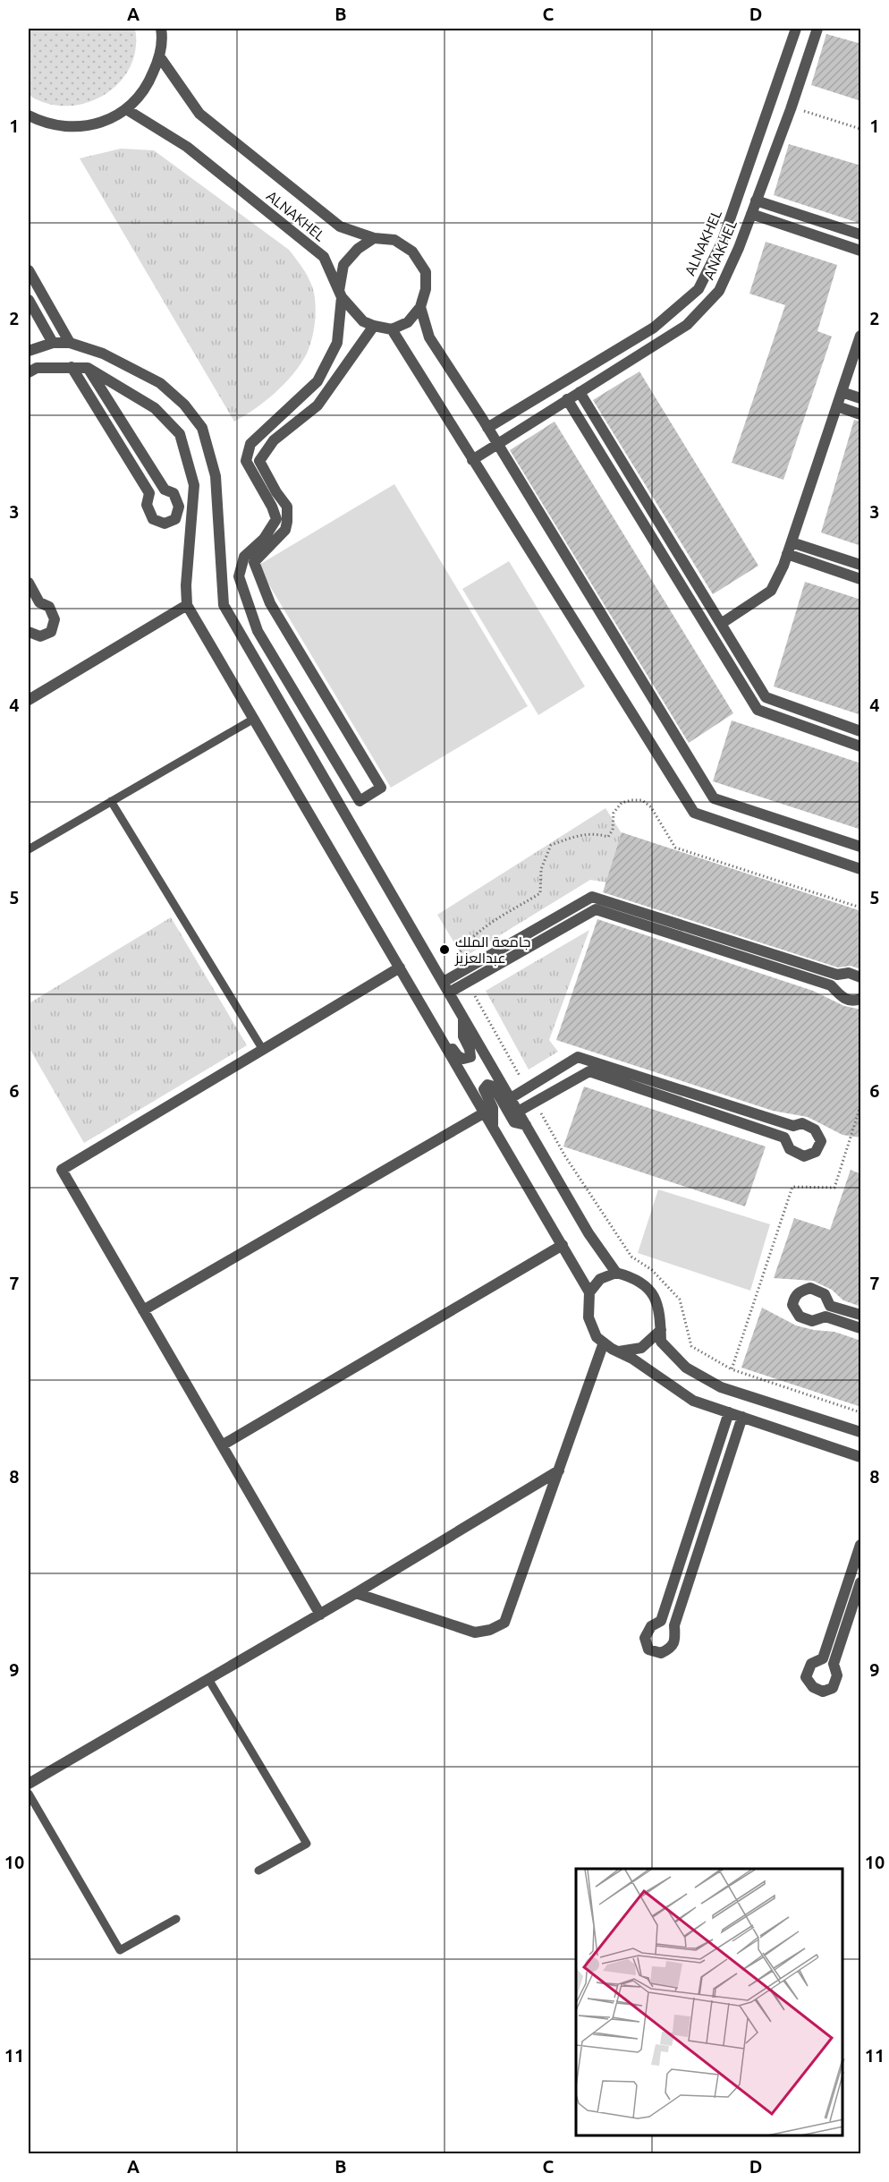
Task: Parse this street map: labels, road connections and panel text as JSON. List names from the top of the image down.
{
  "streets": {
    "street": ["ALNAKHEL", "ANAKHEL"]
  },
  "places": ["جامعة الملك عبدالعزيز"],
  "grid": {
    "columns": [
      "A",
      "B",
      "C",
      "D"
    ],
    "rows": [
      "1",
      "2",
      "3",
      "4",
      "5",
      "6",
      "7",
      "8",
      "9",
      "10",
      "11"
    ]
  }
}
